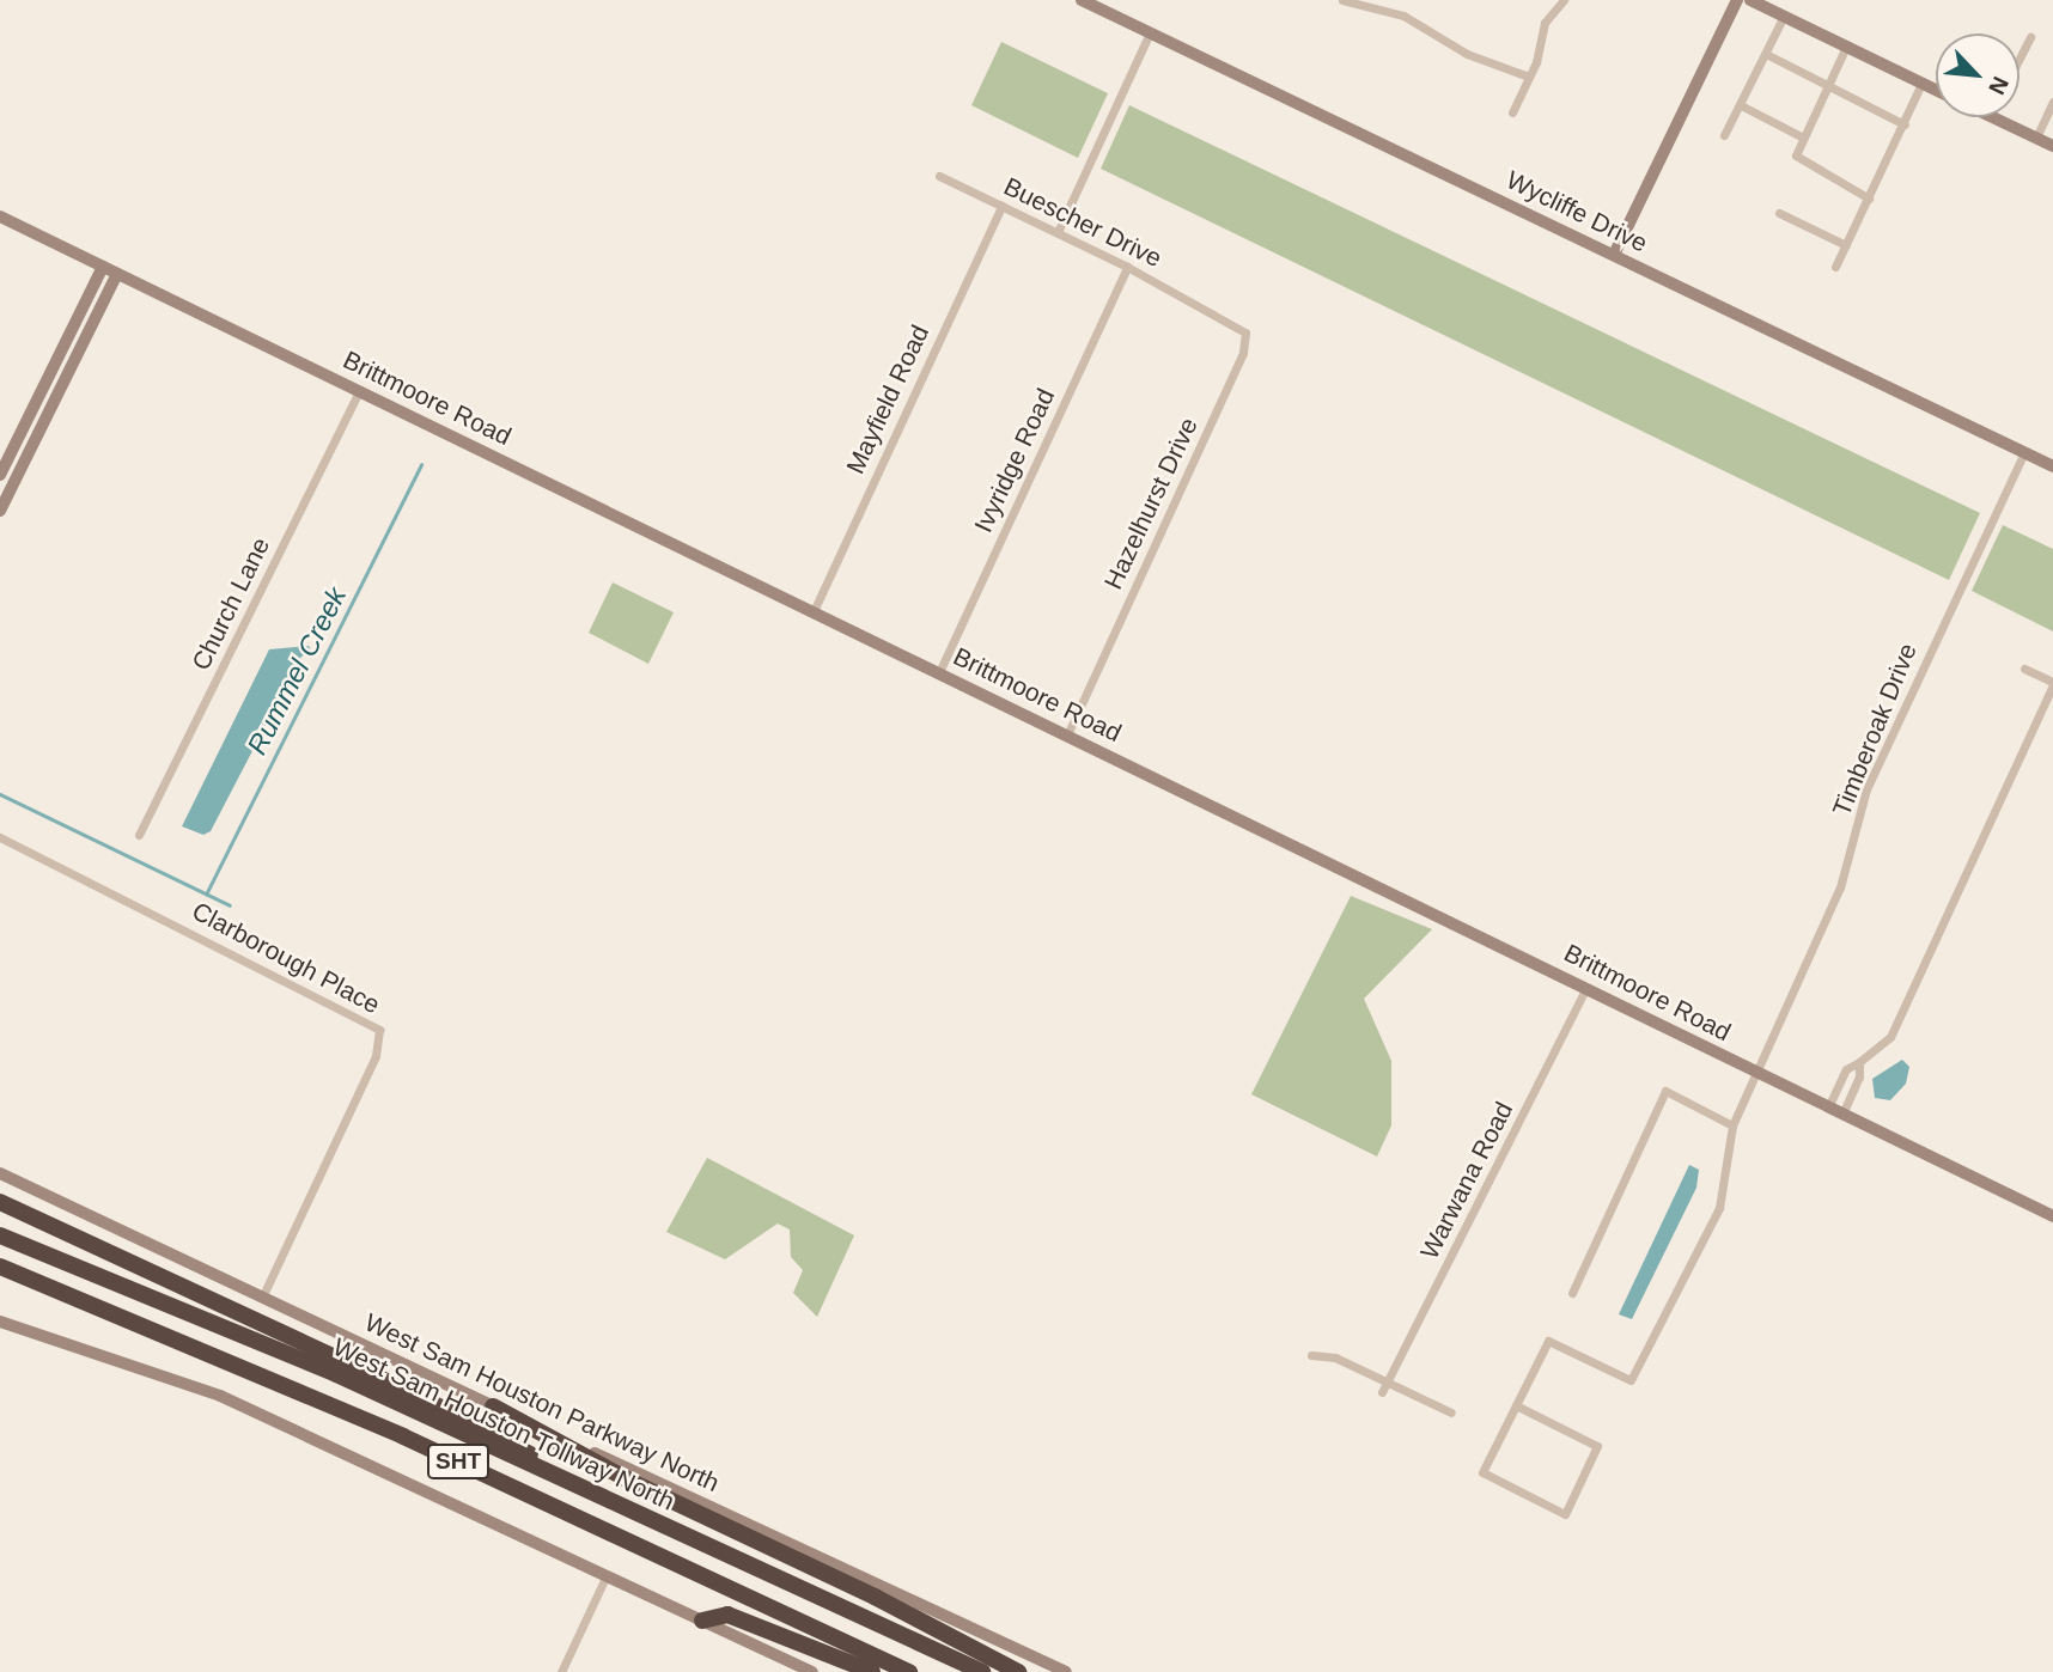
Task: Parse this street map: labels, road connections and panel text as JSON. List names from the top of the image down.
{
  "streets": {
    "highway": ["West Sam Houston Tollway North", "SHT"],
    "main road": ["Wycliffe Drive", "Brittmoore Road", "West Sam Houston Parkway North"],
    "street": [
      "Buescher Drive",
      "Mayfield Road",
      "Ivyridge Road",
      "Hazelhurst Drive",
      "Church Lane",
      "Timberoak Drive",
      "Clarborough Place",
      "Warwana Road"
    ]
  },
  "crossings": [
    ["Wycliffe Drive", "Timberoak Drive"],
    ["Buescher Drive", "Mayfield Road"],
    ["Buescher Drive", "Ivyridge Road"],
    ["Buescher Drive", "Hazelhurst Drive"],
    ["Brittmoore Road", "Mayfield Road"],
    ["Brittmoore Road", "Ivyridge Road"],
    ["Brittmoore Road", "Hazelhurst Drive"],
    ["Brittmoore Road", "Church Lane"],
    ["Brittmoore Road", "Timberoak Drive"],
    ["Brittmoore Road", "Warwana Road"],
    ["Clarborough Place", "West Sam Houston Parkway North"]
  ],
  "water": ["Rummel Creek"],
  "north": "bottom right"
}
